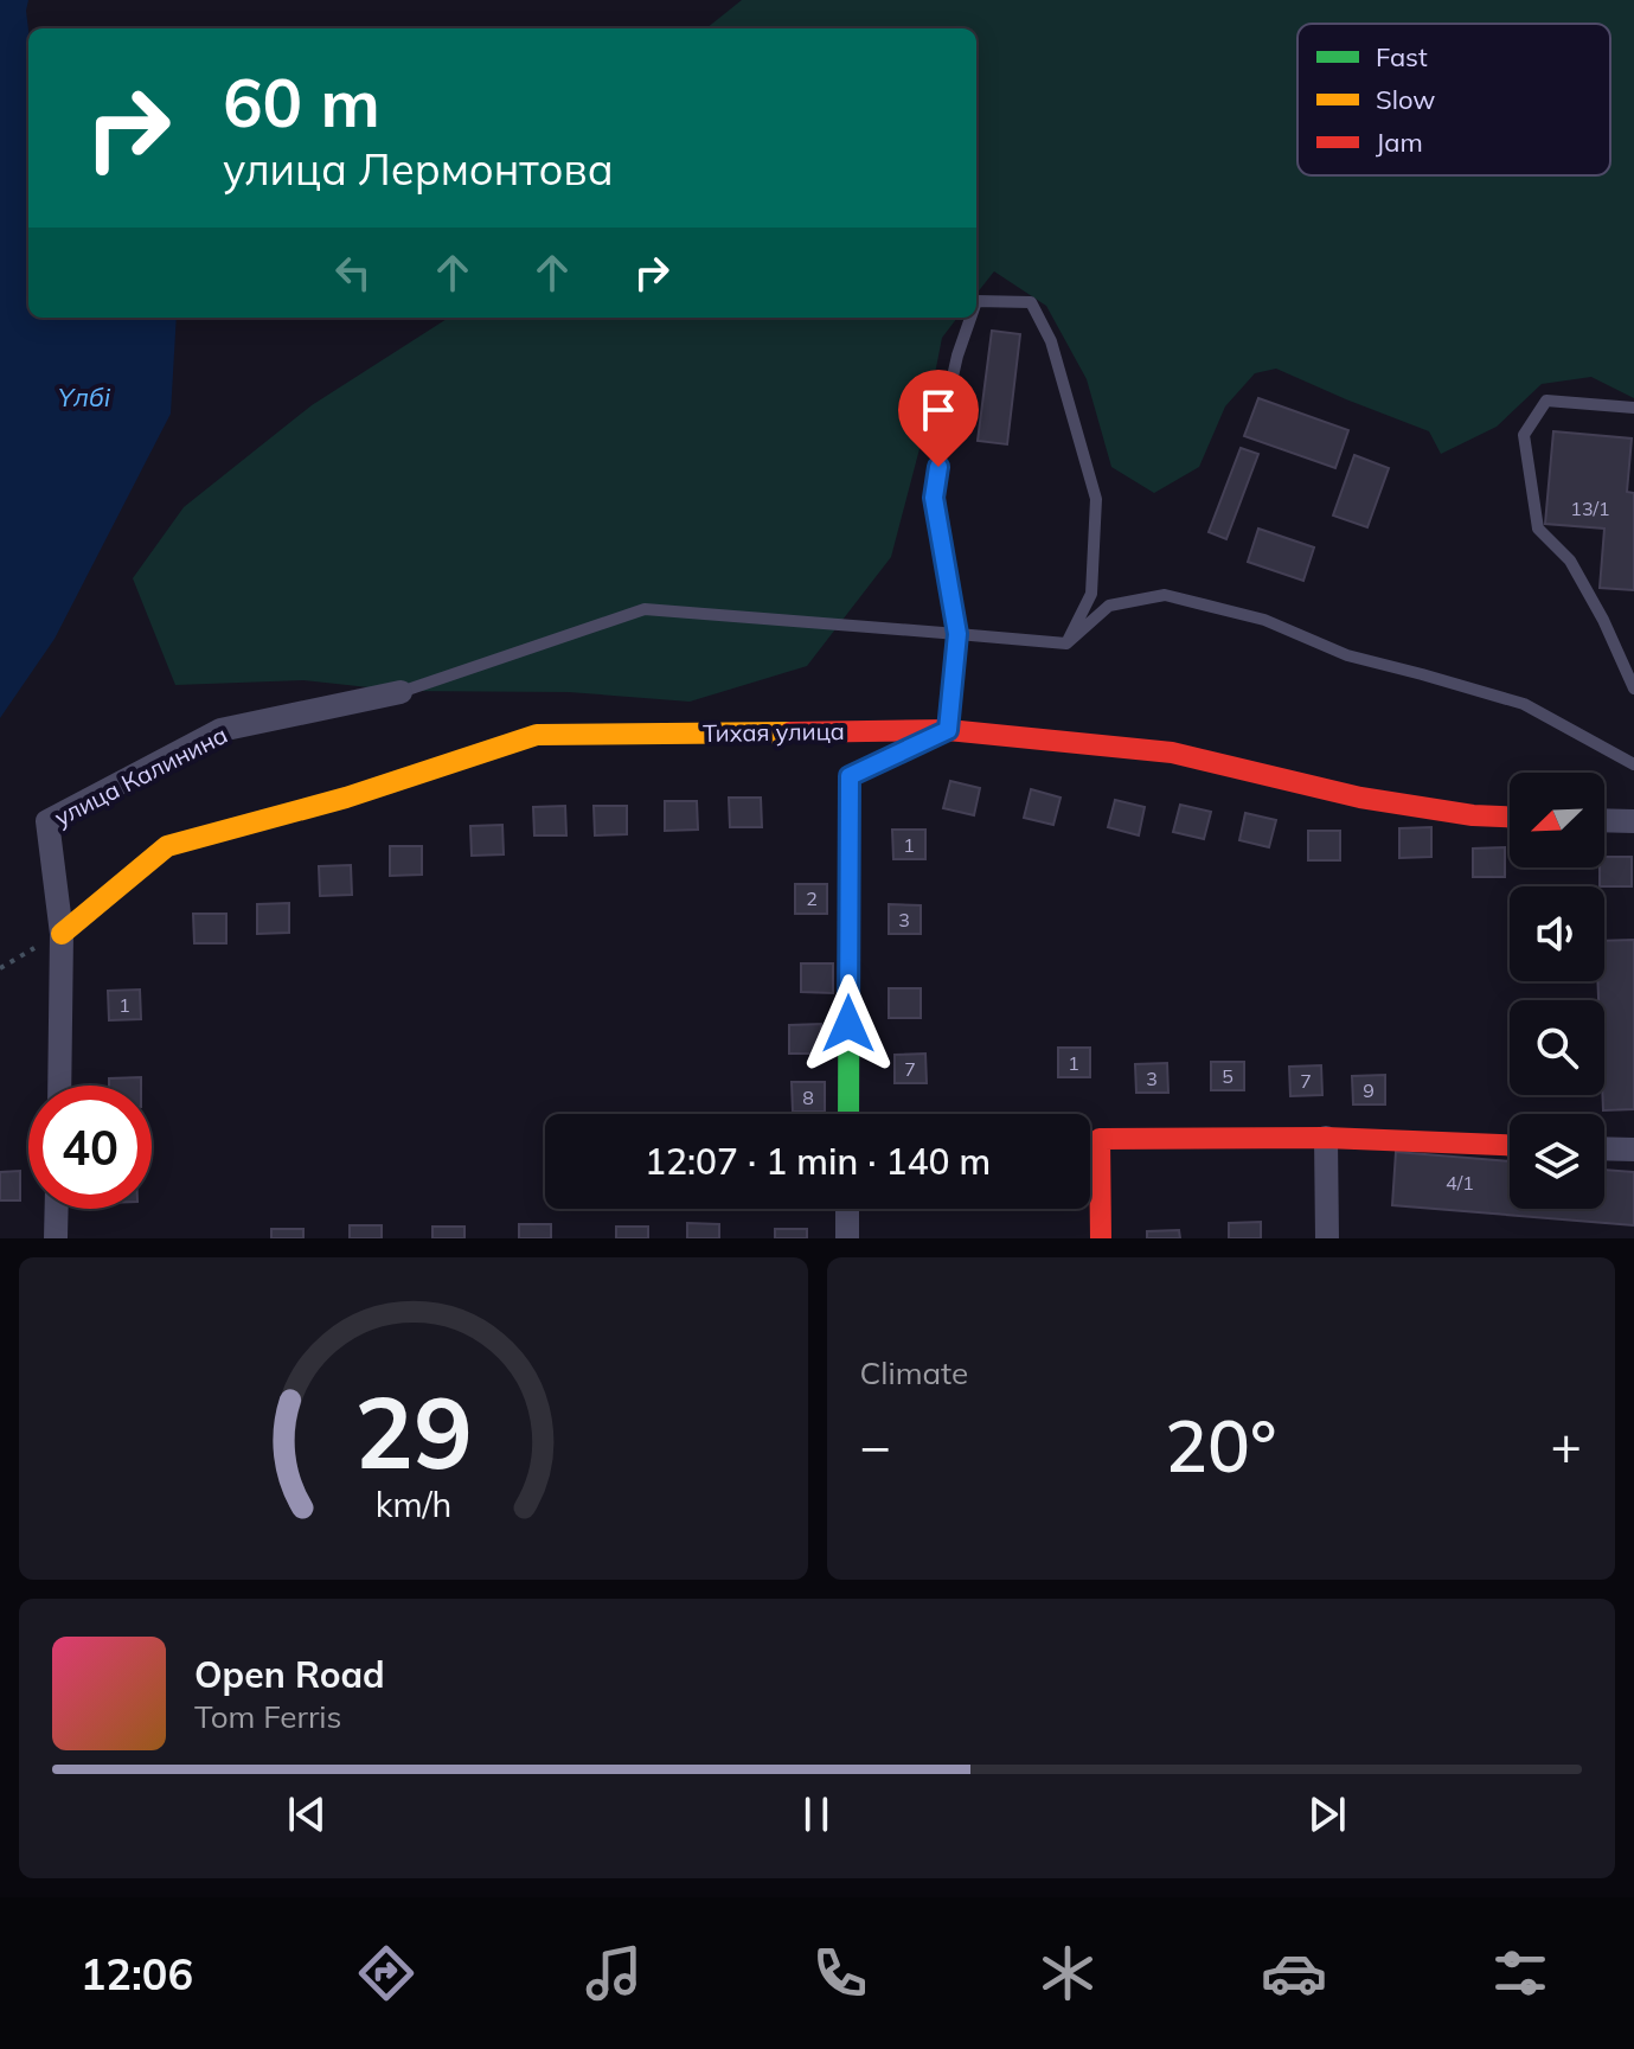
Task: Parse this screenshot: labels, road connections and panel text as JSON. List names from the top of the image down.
{
  "streets": {
    "street": ["Тихая улица", "улица Калинина"]
  },
  "crossings": [
    ["Тихая улица", "улица Калинина"]
  ],
  "water": ["Үлбі"],
  "house_numbers": [
    "13/1",
    "1",
    "2",
    "3",
    "1",
    "1",
    "7",
    "5",
    "3",
    "7",
    "9",
    "8",
    "4/1"
  ],
  "legend": ["Fast", "Slow", "Jam"],
  "north": "bottom left",
  "page": {
    "turn": ["60 m", "улица Лермонтова"],
    "limit": "40",
    "trip": "12:07 · 1 min · 140 m",
    "tile": "Climate",
    "heat": ["−", "20°", "+"],
    "song": ["Open Road", "Tom Ferris"],
    "tabs": "12:06",
    "gauge": ["29", "km/h"]
  }
}
